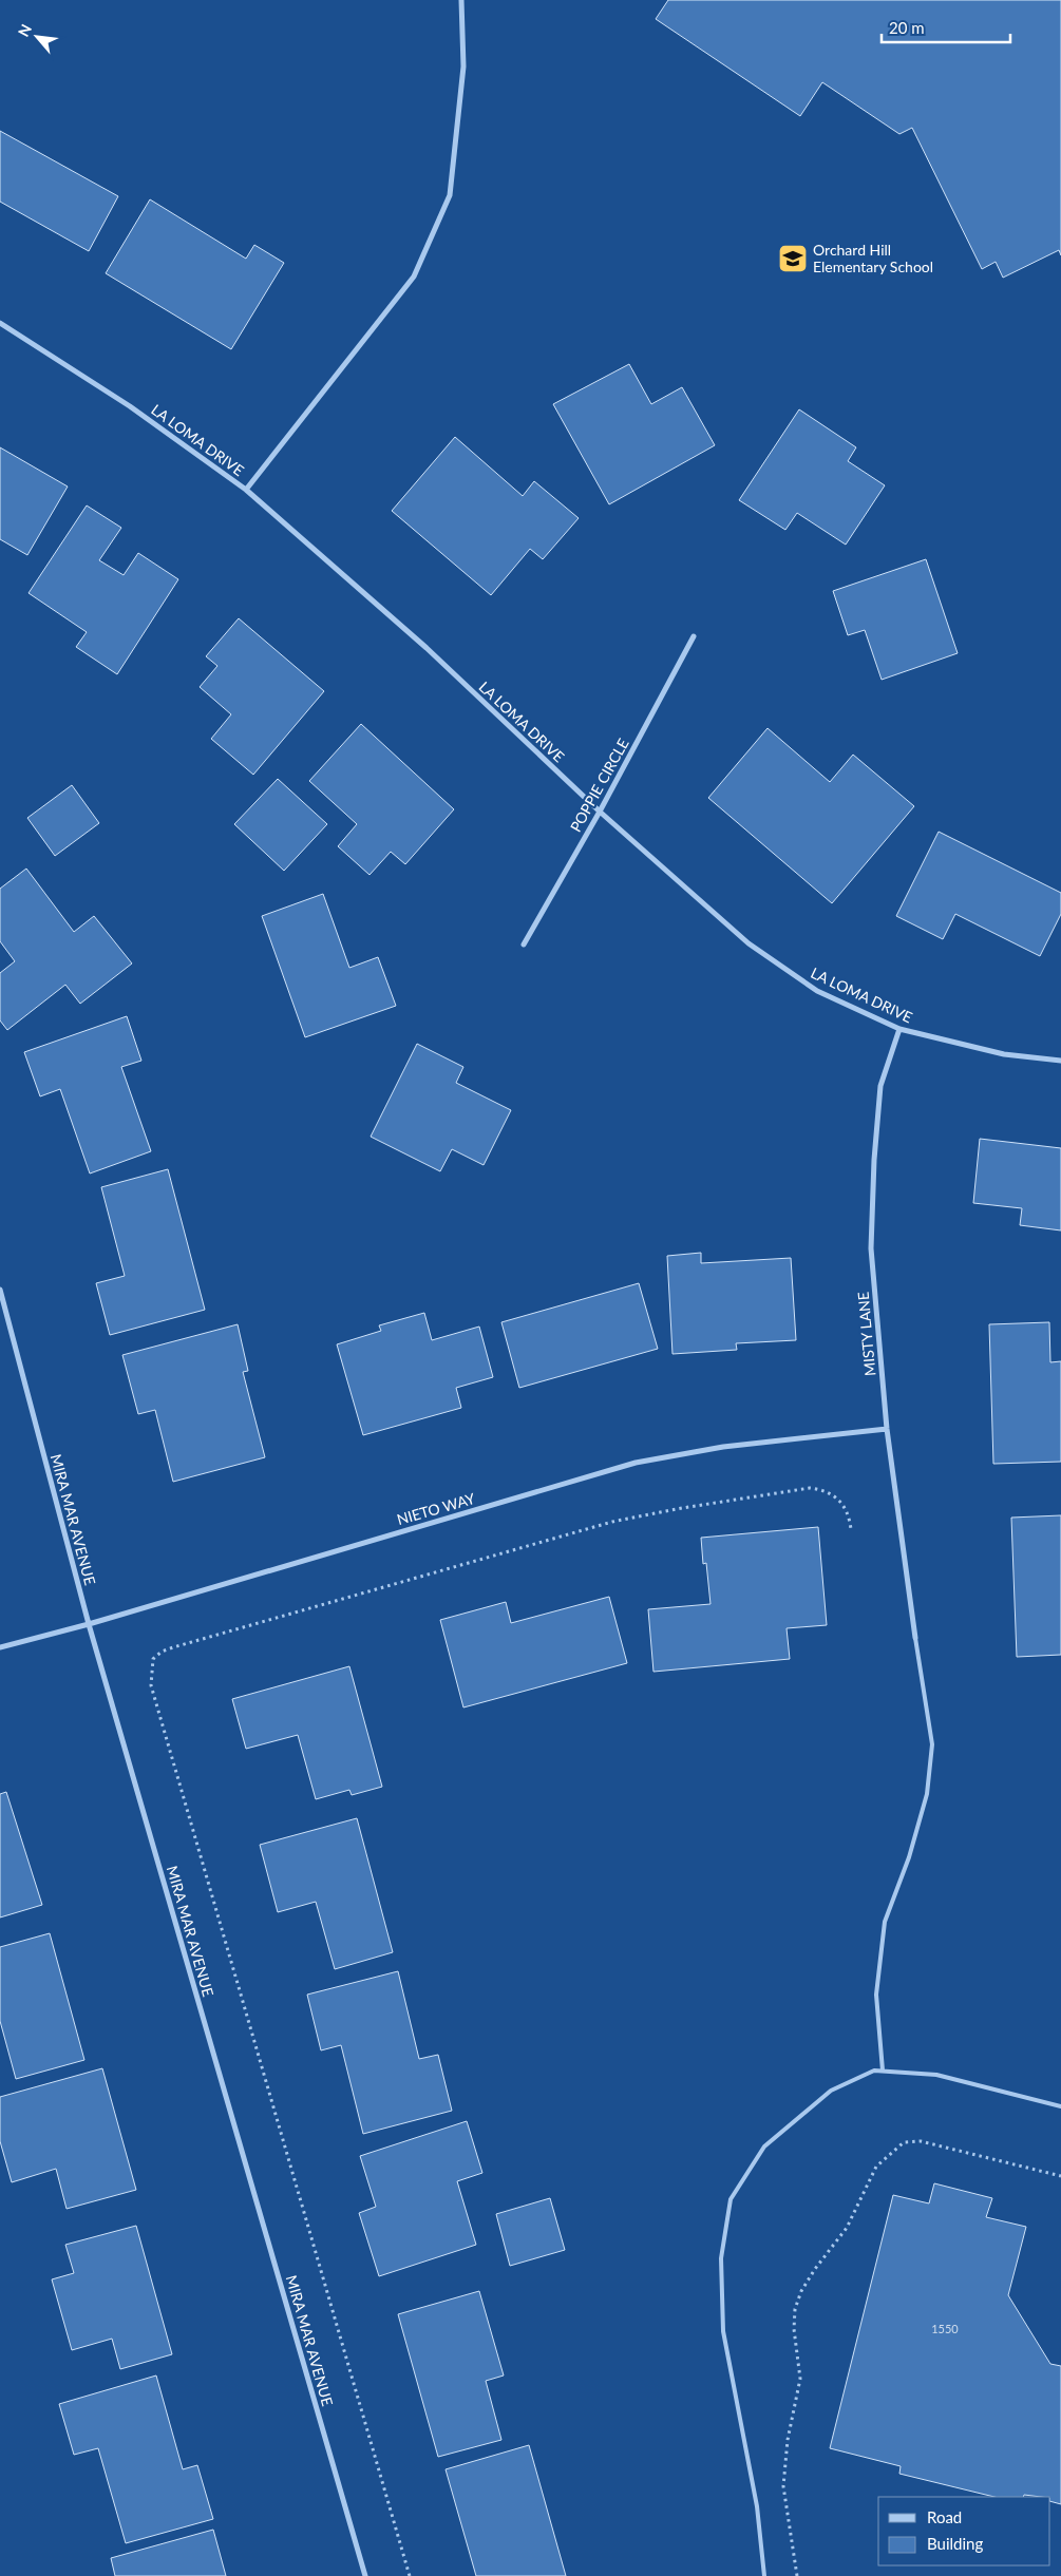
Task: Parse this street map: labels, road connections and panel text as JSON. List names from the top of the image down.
{
  "streets": {
    "street": [
      "LA LOMA DRIVE",
      "POPPIE CIRCLE",
      "MISTY LANE",
      "NIETO WAY",
      "MIRA MAR AVENUE"
    ]
  },
  "crossings": [
    ["LA LOMA DRIVE", "POPPIE CIRCLE"],
    ["LA LOMA DRIVE", "MISTY LANE"],
    ["MISTY LANE", "NIETO WAY"],
    ["NIETO WAY", "MIRA MAR AVENUE"]
  ],
  "places": {
    "school or university": ["Orchard Hill Elementary School"]
  },
  "house_numbers": ["1550"],
  "legend": ["Road", "Building"],
  "scale_bar": "20 m",
  "north": "top left"
}
